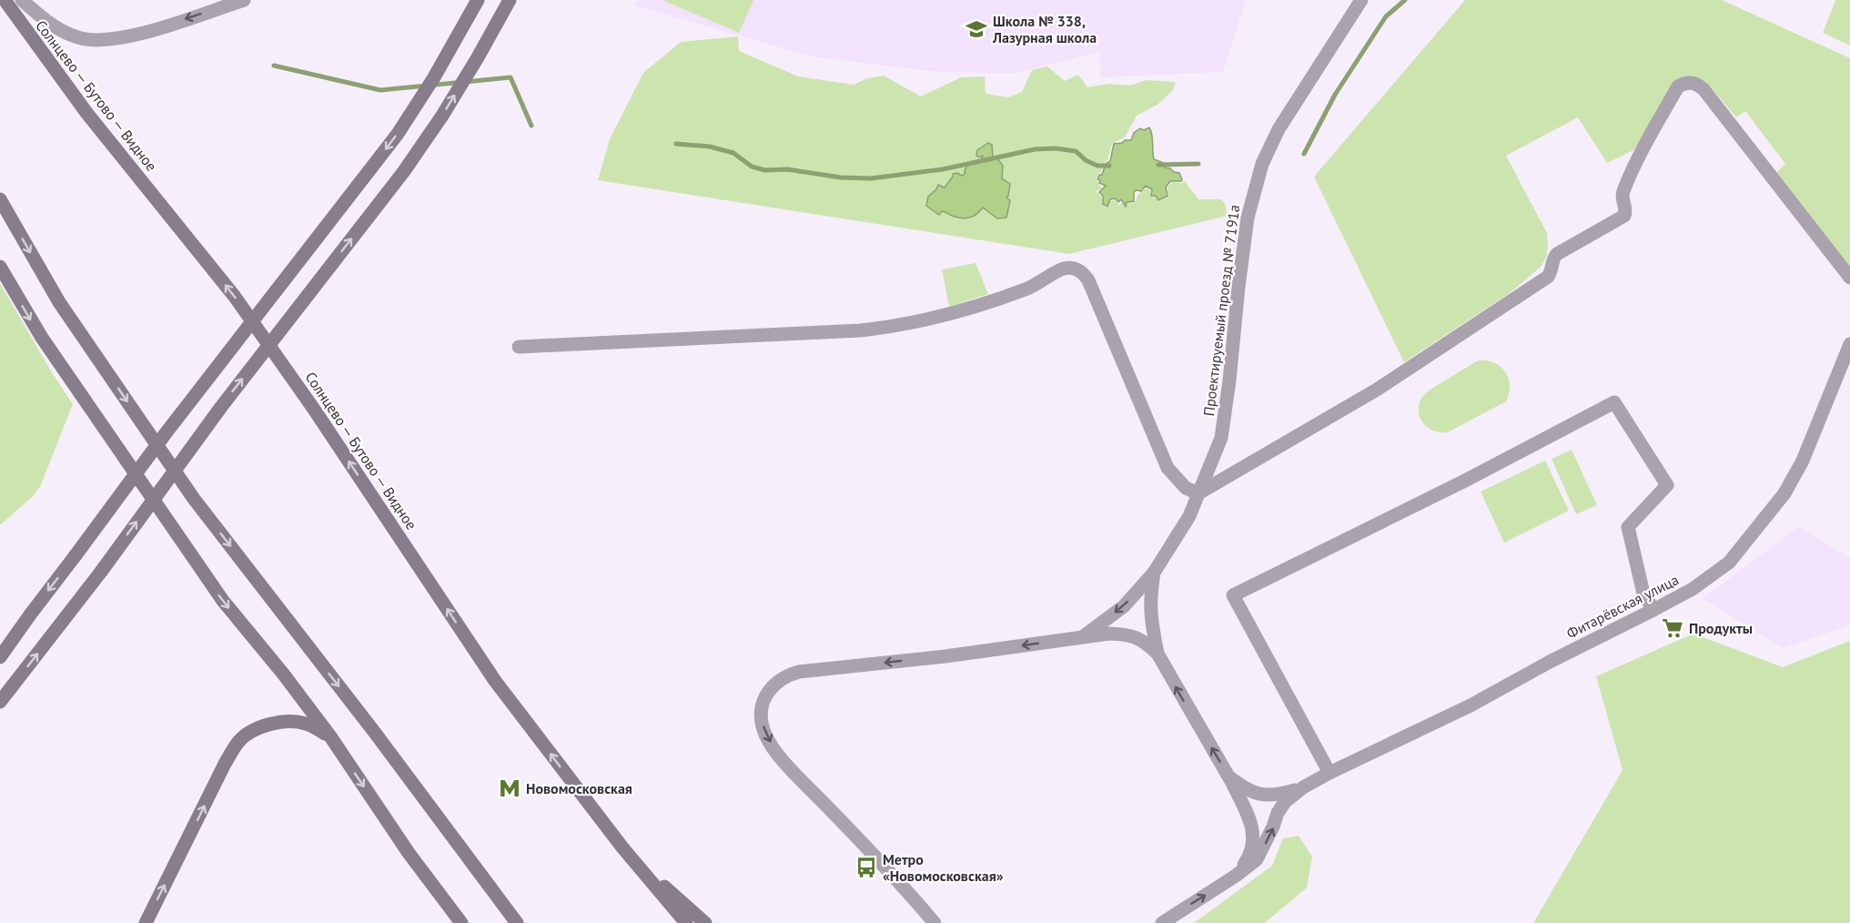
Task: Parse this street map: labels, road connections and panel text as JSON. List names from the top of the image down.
{
  "streets": {
    "main road": ["Солнцево — Бутово — Видное"],
    "street": ["Проектируемый проезд № 7191а", "Фитарёвская улица"]
  },
  "one_way": ["Солнцево — Бутово — Видное"],
  "places": {
    "school or university": ["Школа № 338, Лазурная школа"],
    "supermarket": ["Продукты"],
    "metro station": ["Новомосковская"],
    "bus stop": ["Метро «Новомосковская»"]
  }
}
